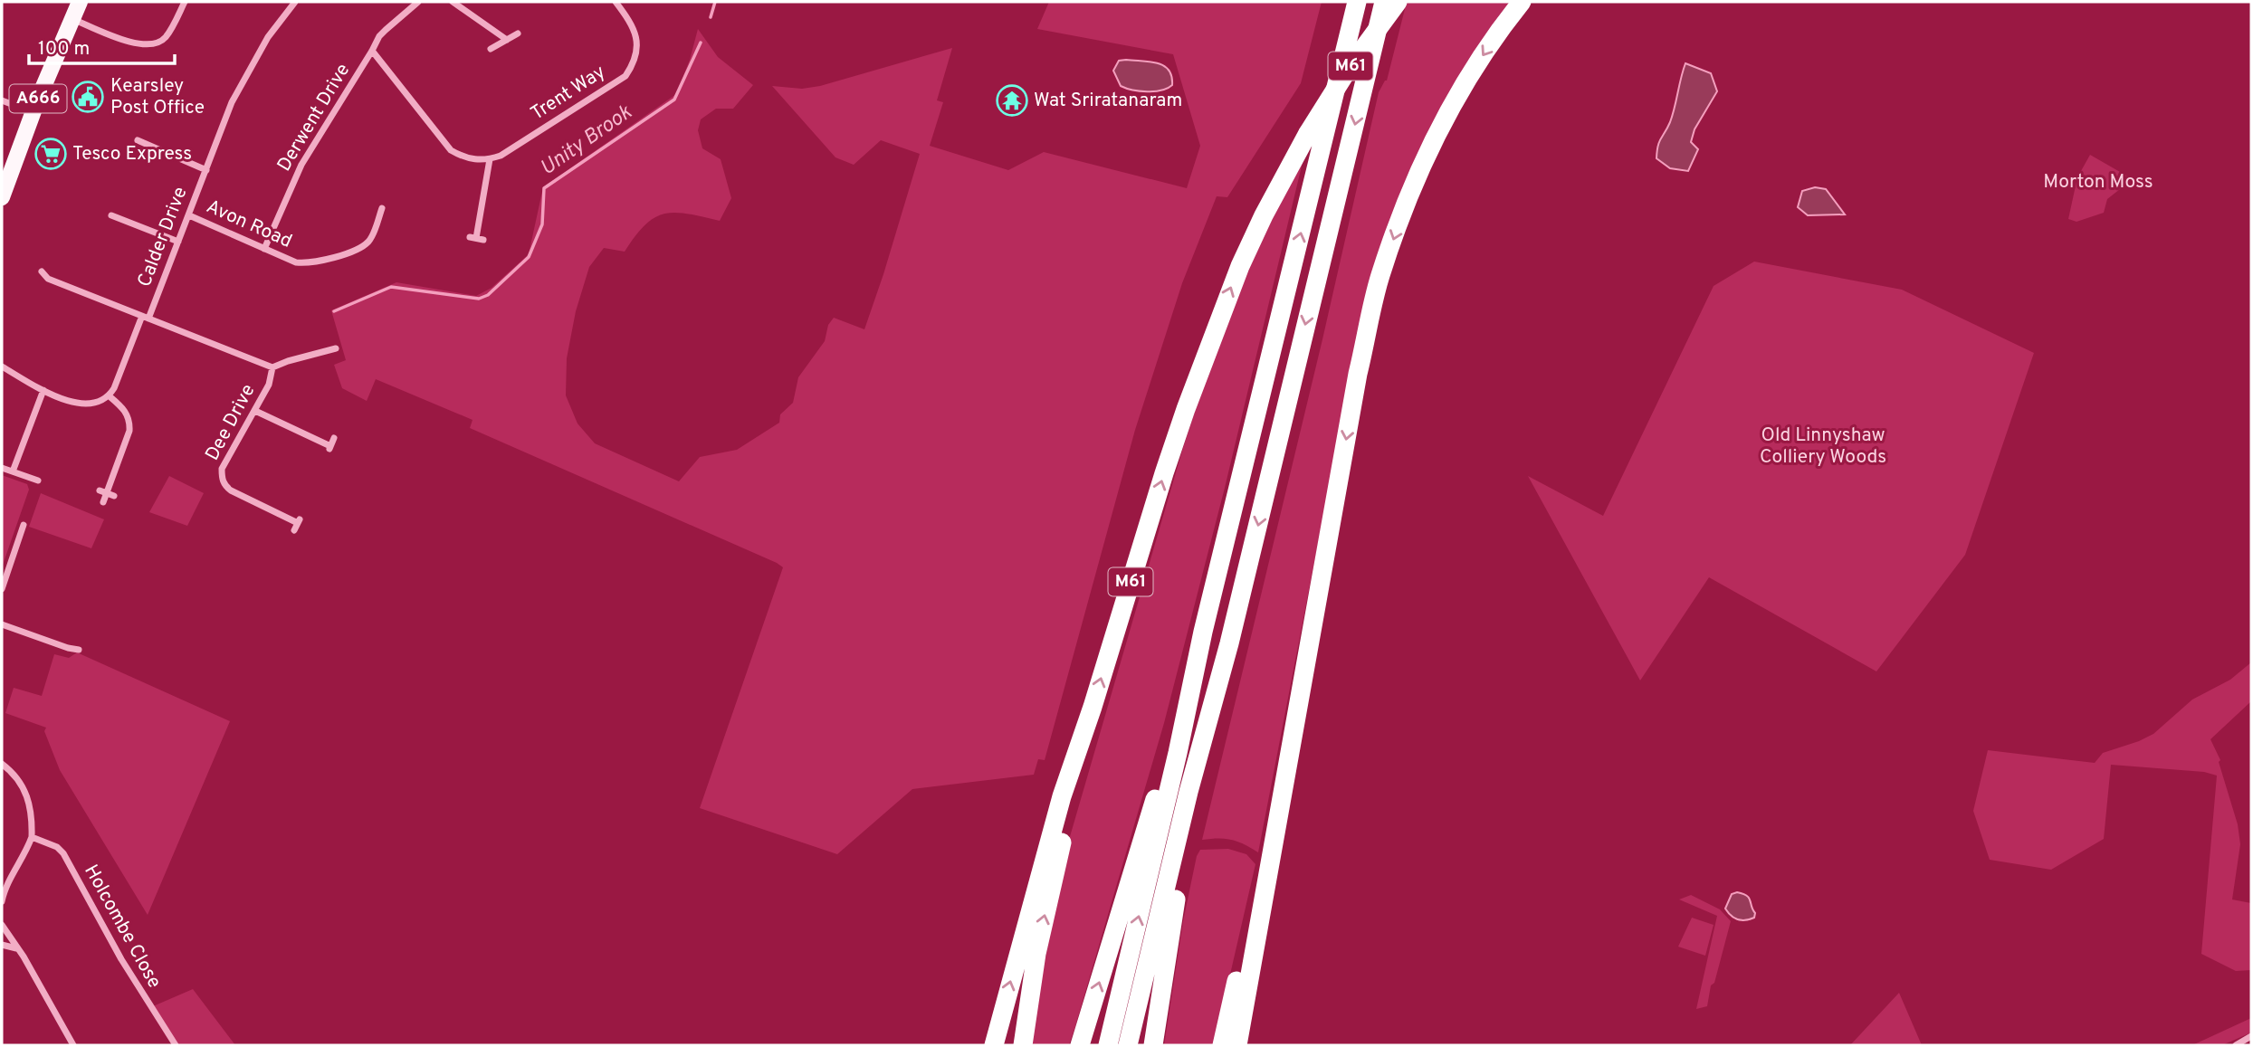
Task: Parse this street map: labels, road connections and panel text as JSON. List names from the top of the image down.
{
  "streets": {
    "highway": ["M61"],
    "main road": ["A666"],
    "street": [
      "Trent Way",
      "Derwent Drive",
      "Avon Road",
      "Calder Drive",
      "Dee Drive",
      "Holcombe Close"
    ]
  },
  "crossings": [
    ["Derwent Drive", "Avon Road"],
    ["Avon Road", "Calder Drive"]
  ],
  "water": ["Unity Brook"],
  "parks": ["Morton Moss", "Old Linnyshaw Colliery Woods"],
  "places": {
    "public building": ["Kearsley Post Office"],
    "temple": ["Wat Sriratanaram"],
    "supermarket": ["Tesco Express"]
  },
  "scale_bar": "100 m"
}
